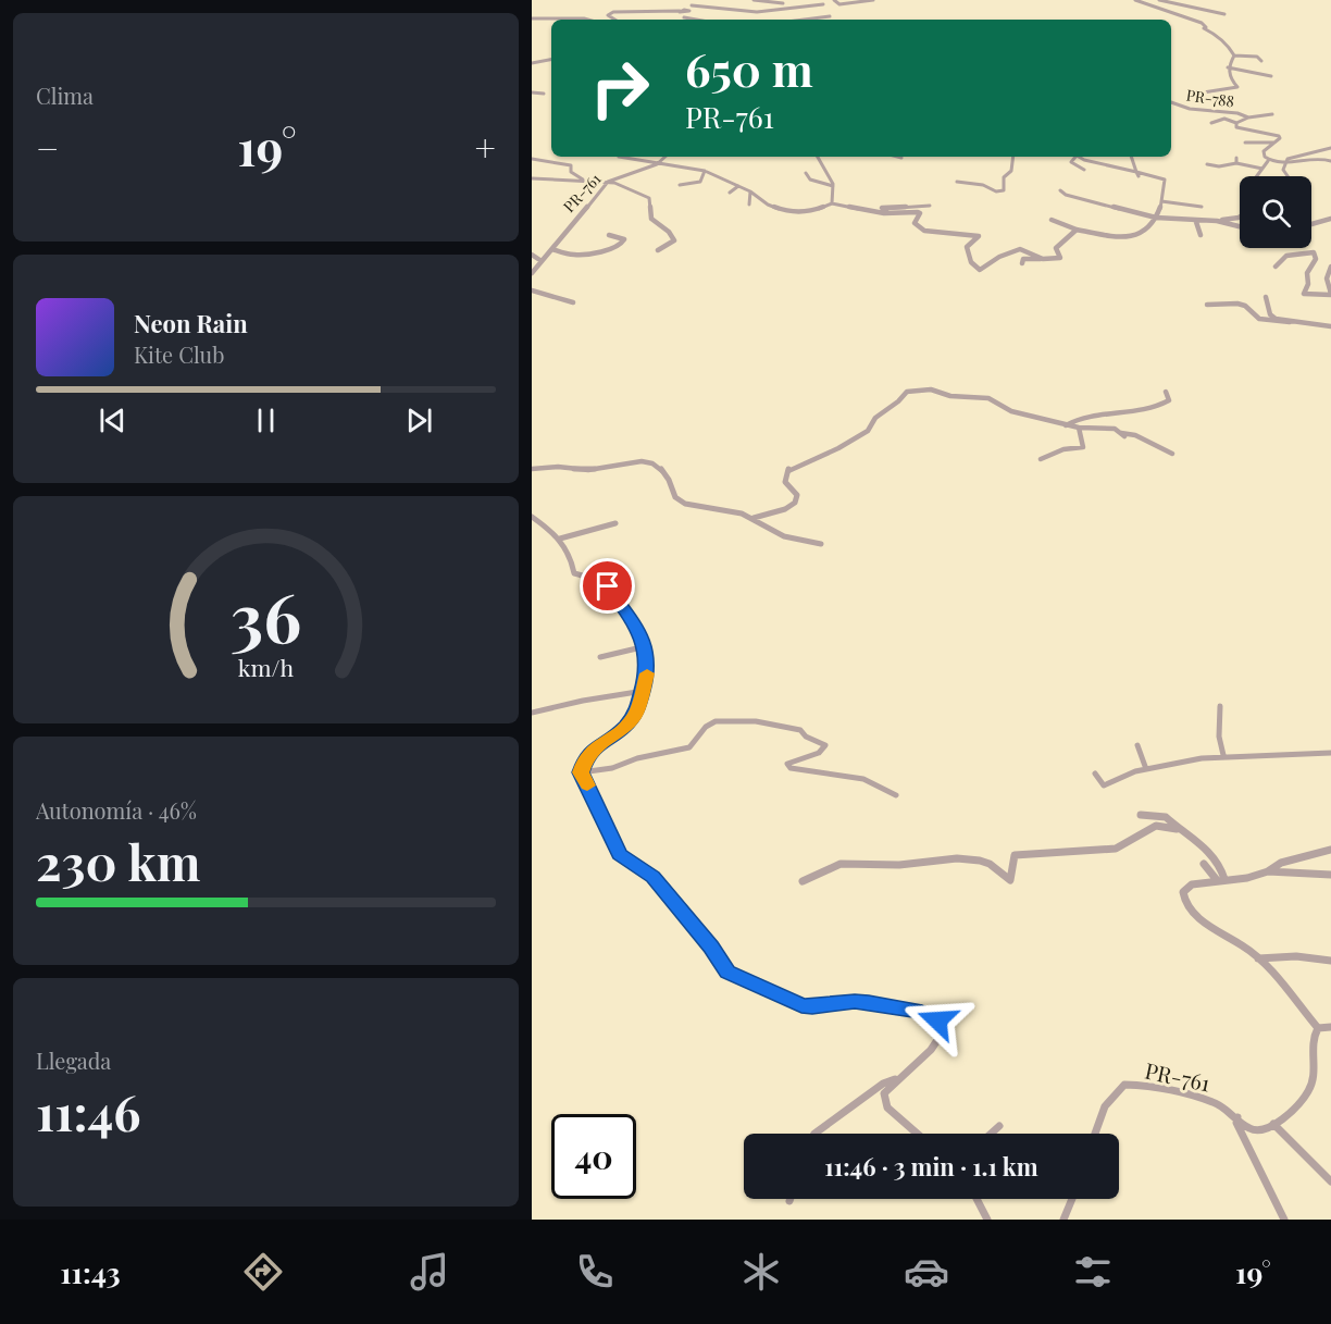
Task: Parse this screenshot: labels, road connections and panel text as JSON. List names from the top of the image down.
{
  "streets": {
    "street": ["PR-788", "PR-761"]
  },
  "page": {
    "tile": [
      "Clima",
      ["Autonomía · 46%", "230 km"],
      ["Llegada", "11:46"]
    ],
    "turn": ["650 m", "PR-761"],
    "heat": ["−", "19°", "+"],
    "song": ["Neon Rain", "Kite Club"],
    "limit": "40",
    "trip": "11:46 · 3 min · 1.1 km",
    "tabs": ["11:43", "19°"],
    "gauge": ["36", "km/h"]
  }
}
